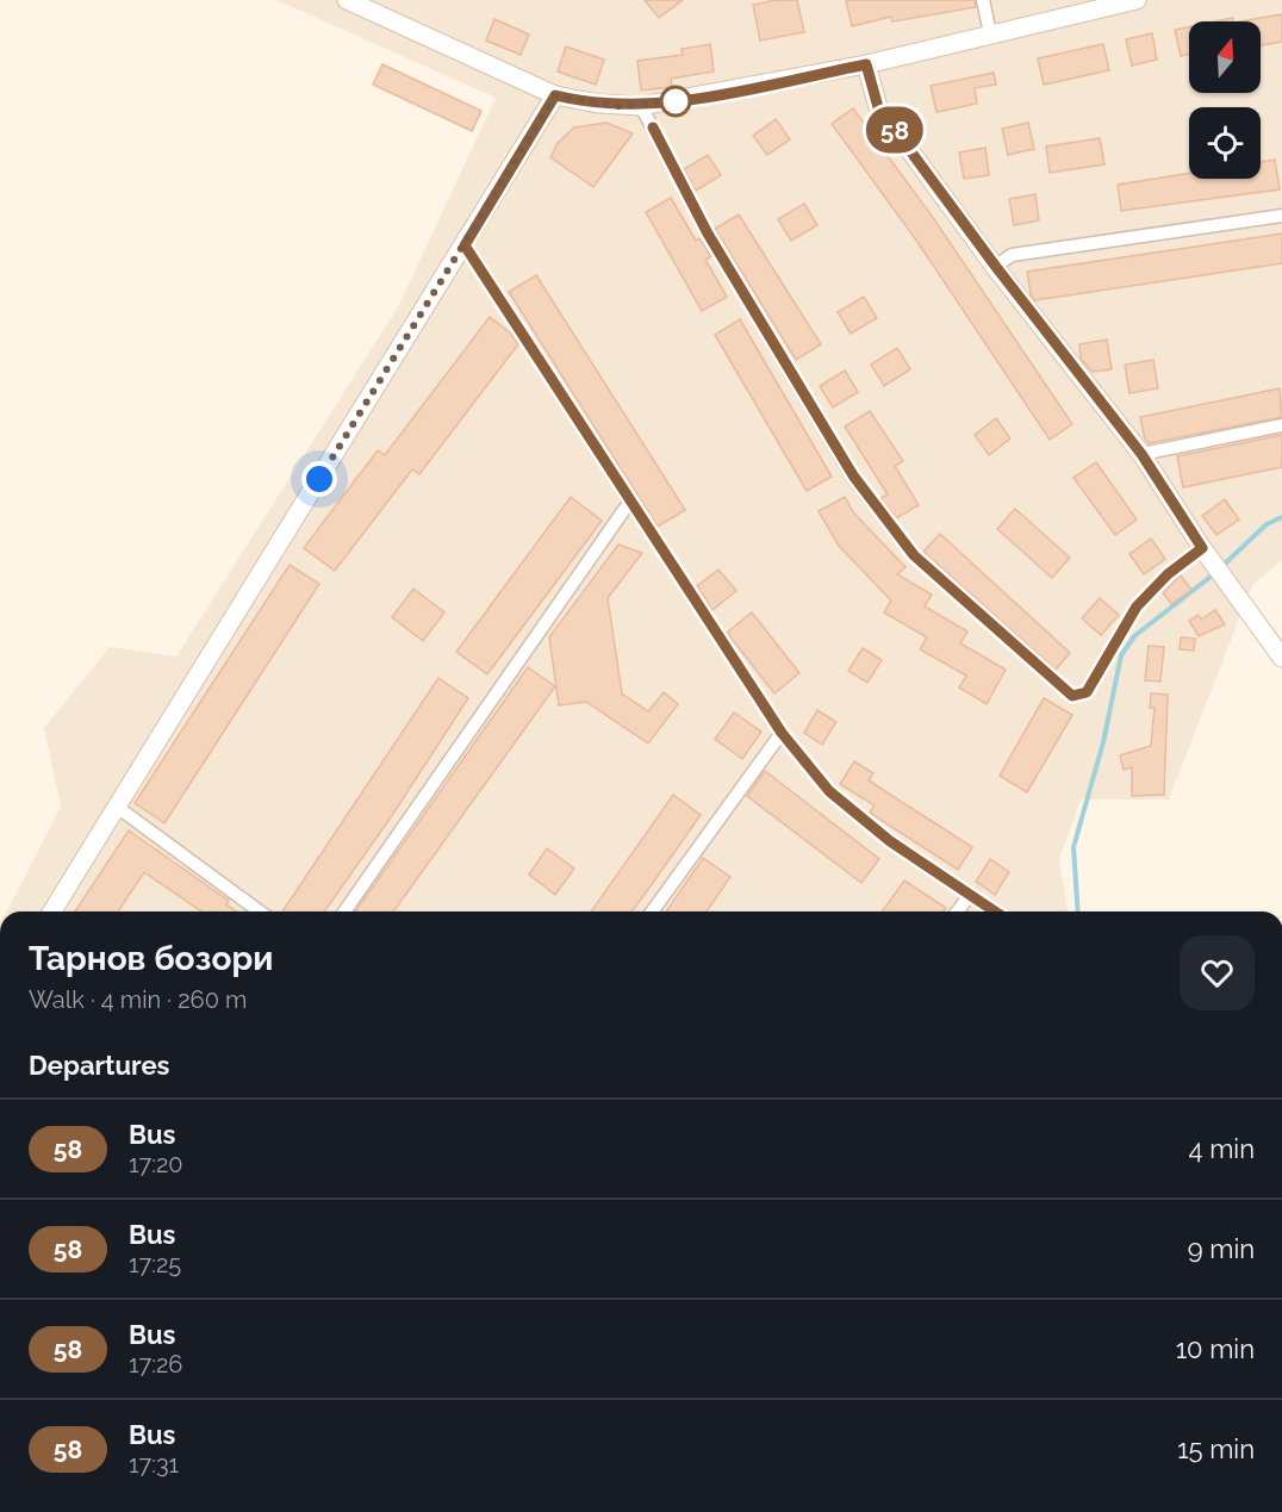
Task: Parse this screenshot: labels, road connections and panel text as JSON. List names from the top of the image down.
{
  "lines": ["bus line 58"],
  "north": "top",
  "page": {
    "on_map": "58",
    "heading": [
      ["Тарнов бозори", "Walk · 4 min · 260 m"],
      "Departures"
    ],
    "list": [
      {
        "mark": "58",
        "name": "Bus",
        "note": "17:20",
        "value": "4 min"
      },
      {
        "mark": "58",
        "name": "Bus",
        "note": "17:25",
        "value": "9 min"
      },
      {
        "mark": "58",
        "name": "Bus",
        "note": "17:26",
        "value": "10 min"
      },
      {
        "mark": "58",
        "name": "Bus",
        "note": "17:31",
        "value": "15 min"
      }
    ]
  }
}
